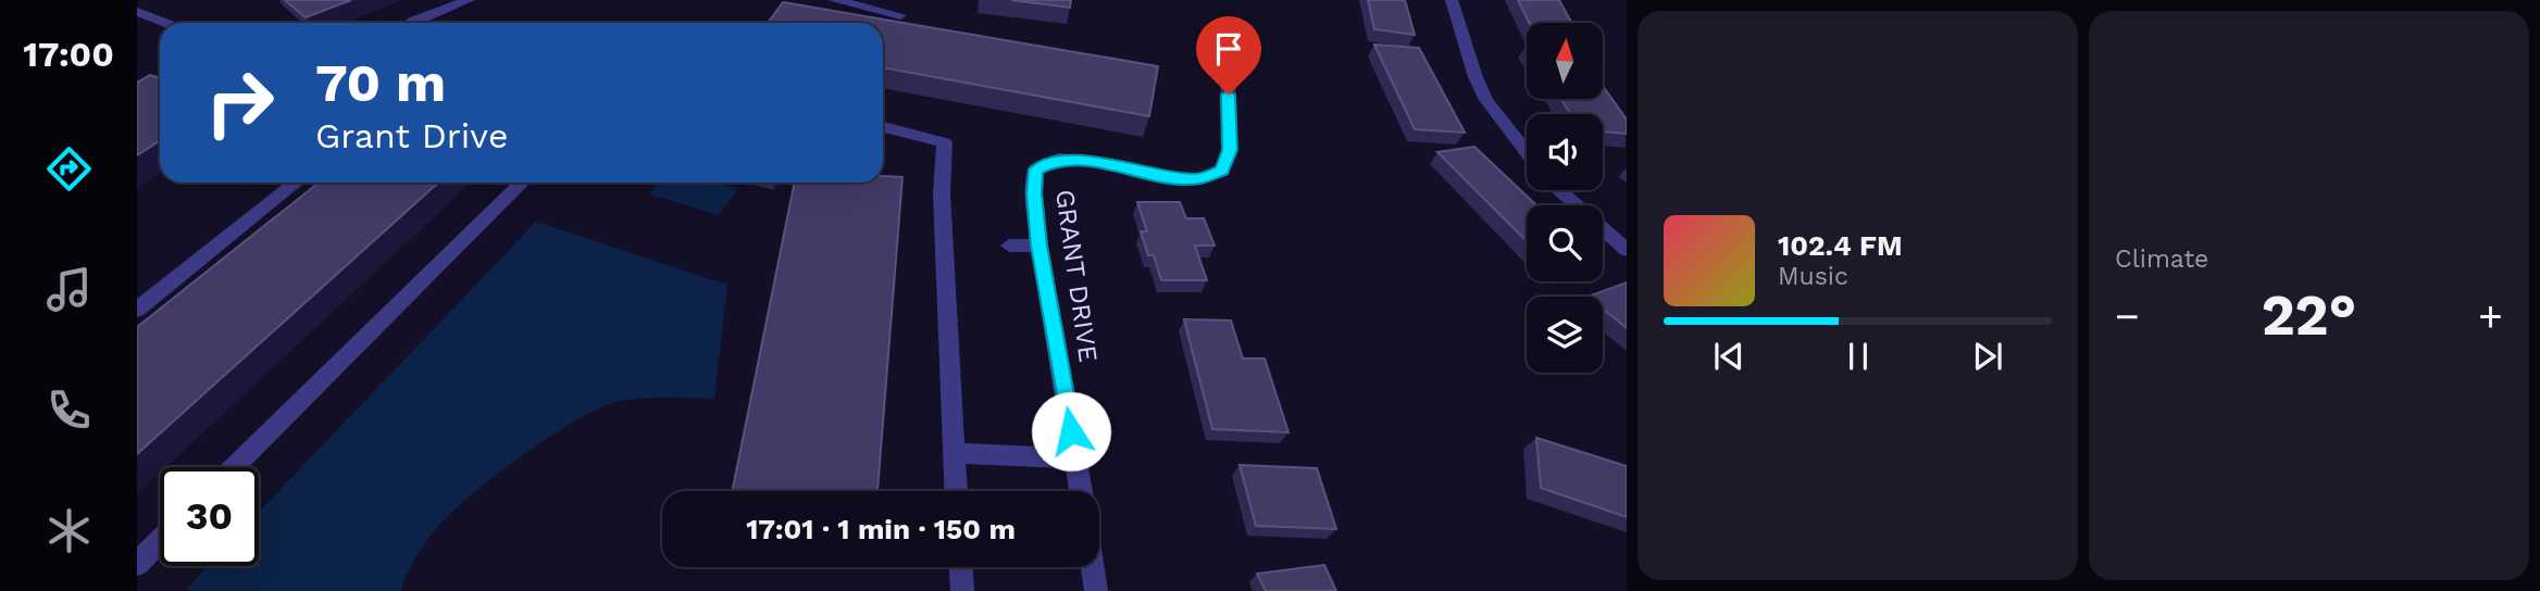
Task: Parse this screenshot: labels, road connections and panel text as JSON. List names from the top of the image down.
{
  "streets": {
    "street": ["GRANT DRIVE"]
  },
  "north": "top",
  "page": {
    "tabs": "17:00",
    "tile": "Climate",
    "turn": ["70 m", "Grant Drive"],
    "song": ["102.4 FM", "Music"],
    "heat": ["−", "22°", "+"],
    "limit": "30",
    "trip": "17:01 · 1 min · 150 m"
  }
}
